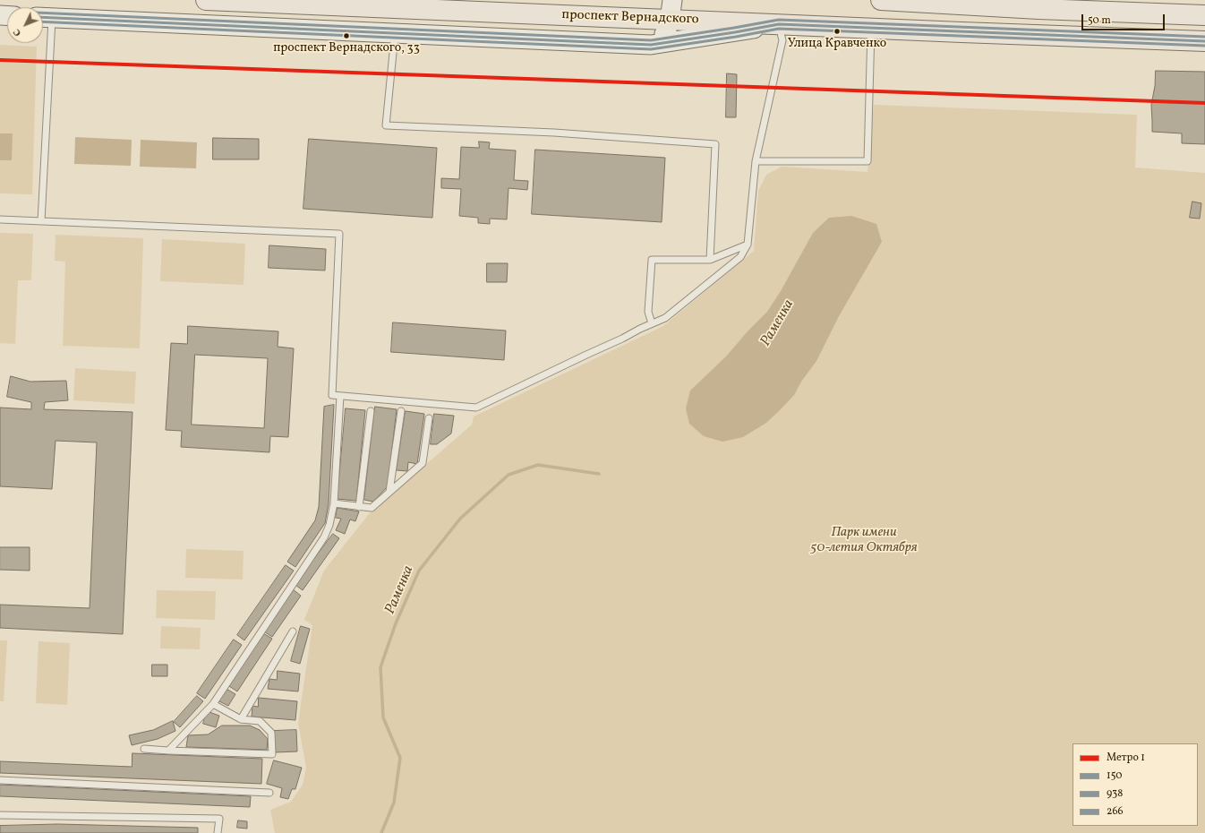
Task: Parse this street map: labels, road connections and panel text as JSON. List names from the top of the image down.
{
  "streets": {
    "main road": ["проспект Вернадского"]
  },
  "water": ["Раменка"],
  "parks": ["Парк имени 50-летия Октября"],
  "places": ["Улица Кравченко", "проспект Вернадского, 33"],
  "lines": [
    "transit line 266",
    "transit line 150",
    "transit line 938",
    "metro line 1"
  ],
  "legend": [
    "Метро 1",
    "150",
    "938",
    "266"
  ],
  "scale_bar": "50 m",
  "north": "bottom left"
}
